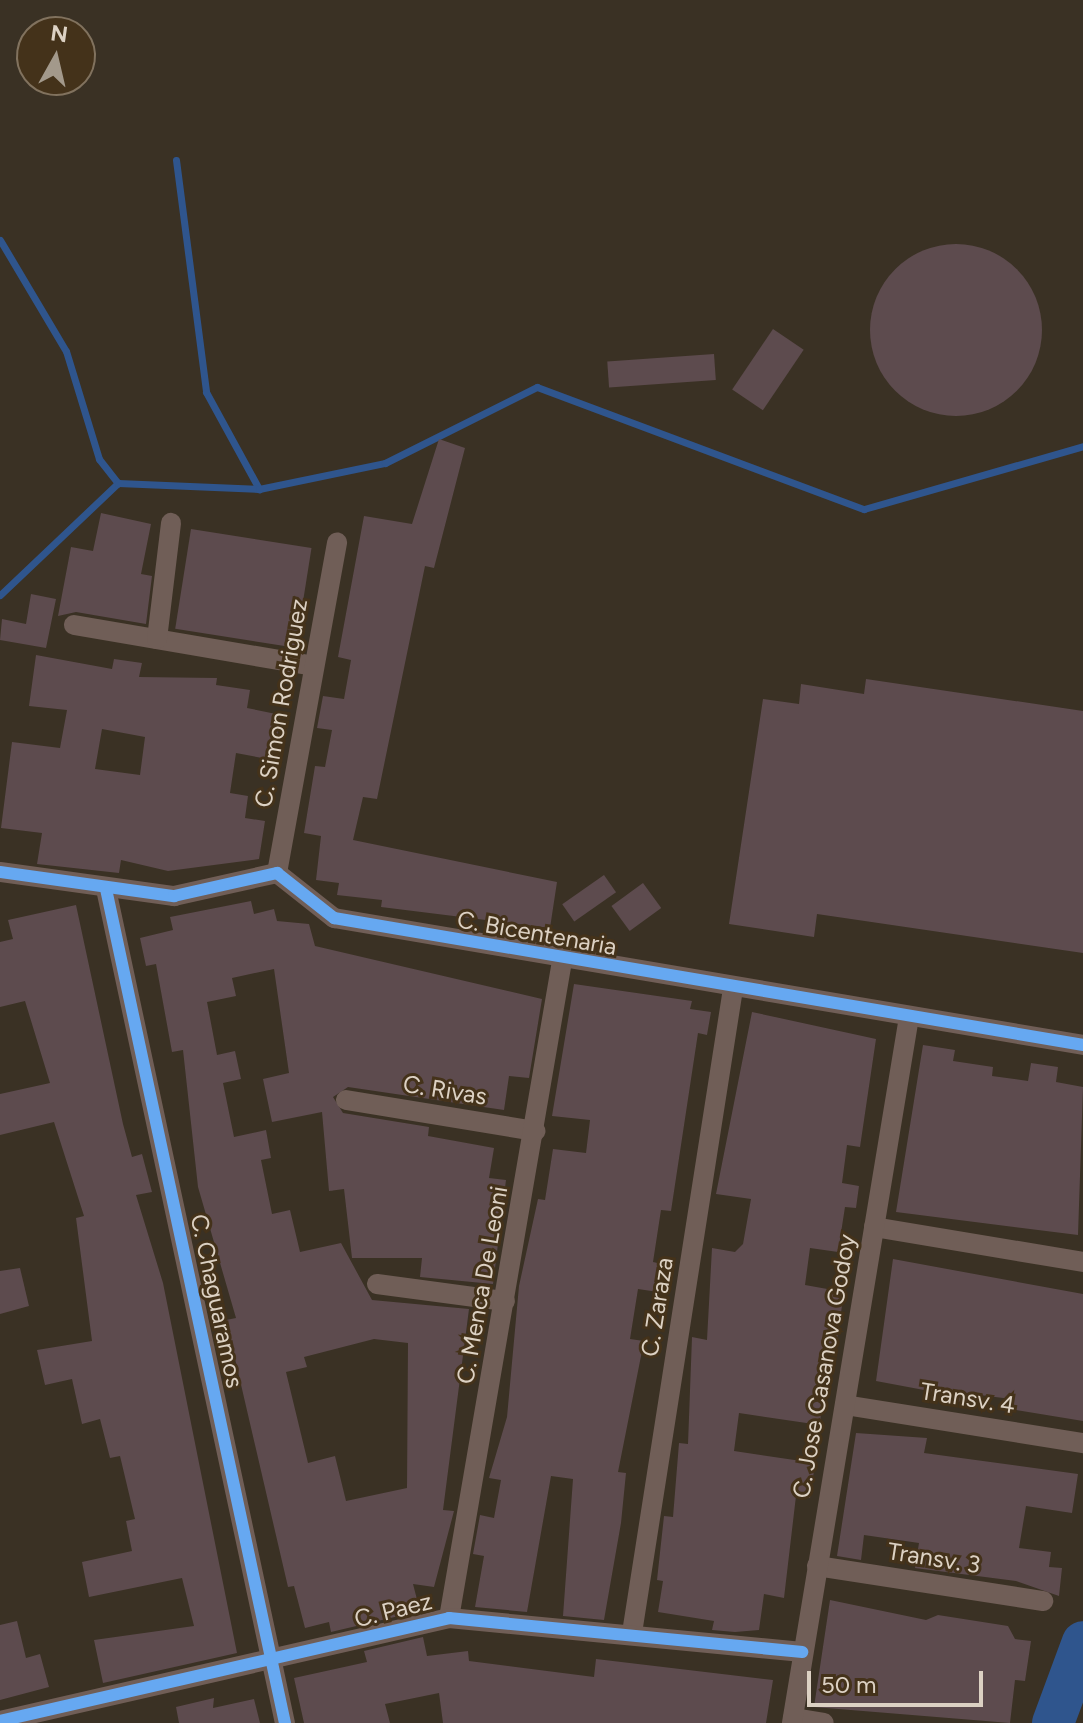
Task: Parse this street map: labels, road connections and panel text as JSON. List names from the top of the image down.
{
  "streets": {
    "street": [
      "C. Simon Rodriguez",
      "C. Bicentenaria",
      "C. Rivas",
      "C. Menca De Leoni",
      "C. Chaguaramos",
      "C. Zaraza",
      "C. Jose Casanova Godoy",
      "Transv. 4",
      "Transv. 3",
      "C. Paez"
    ]
  },
  "crossings": [
    ["C. Simon Rodriguez", "C. Bicentenaria"],
    ["C. Bicentenaria", "C. Menca De Leoni"],
    ["C. Bicentenaria", "C. Zaraza"],
    ["C. Bicentenaria", "C. Jose Casanova Godoy"],
    ["C. Rivas", "C. Menca De Leoni"],
    ["C. Menca De Leoni", "C. Paez"],
    ["C. Chaguaramos", "C. Paez"],
    ["C. Zaraza", "C. Paez"],
    ["C. Jose Casanova Godoy", "Transv. 4"],
    ["C. Jose Casanova Godoy", "Transv. 3"],
    ["C. Jose Casanova Godoy", "C. Paez"]
  ],
  "scale_bar": "50 m",
  "north": "top"
}
